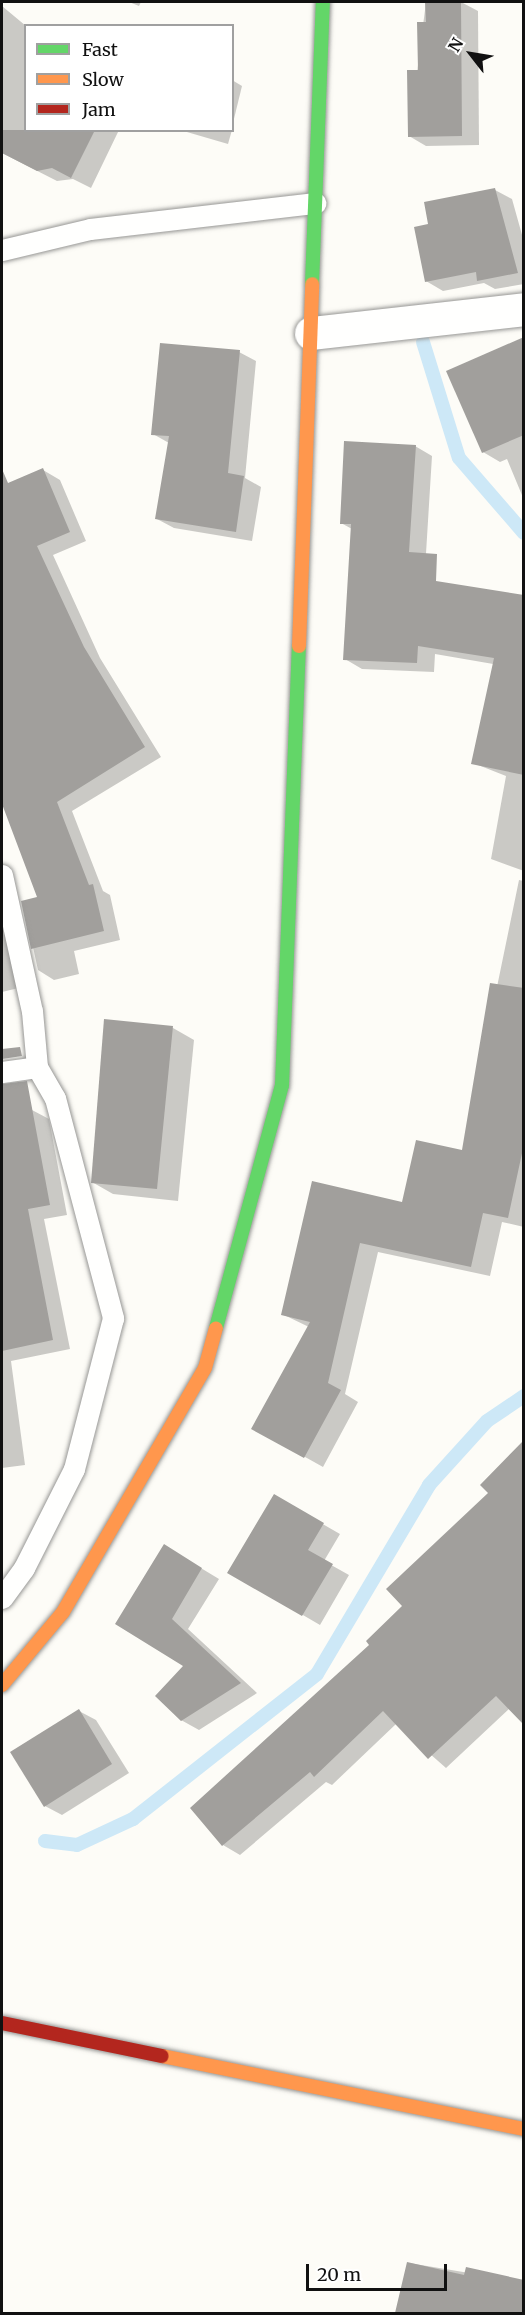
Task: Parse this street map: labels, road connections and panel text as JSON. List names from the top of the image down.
{
  "legend": ["Fast", "Slow", "Jam"],
  "scale_bar": "20 m",
  "north": "top left"
}
